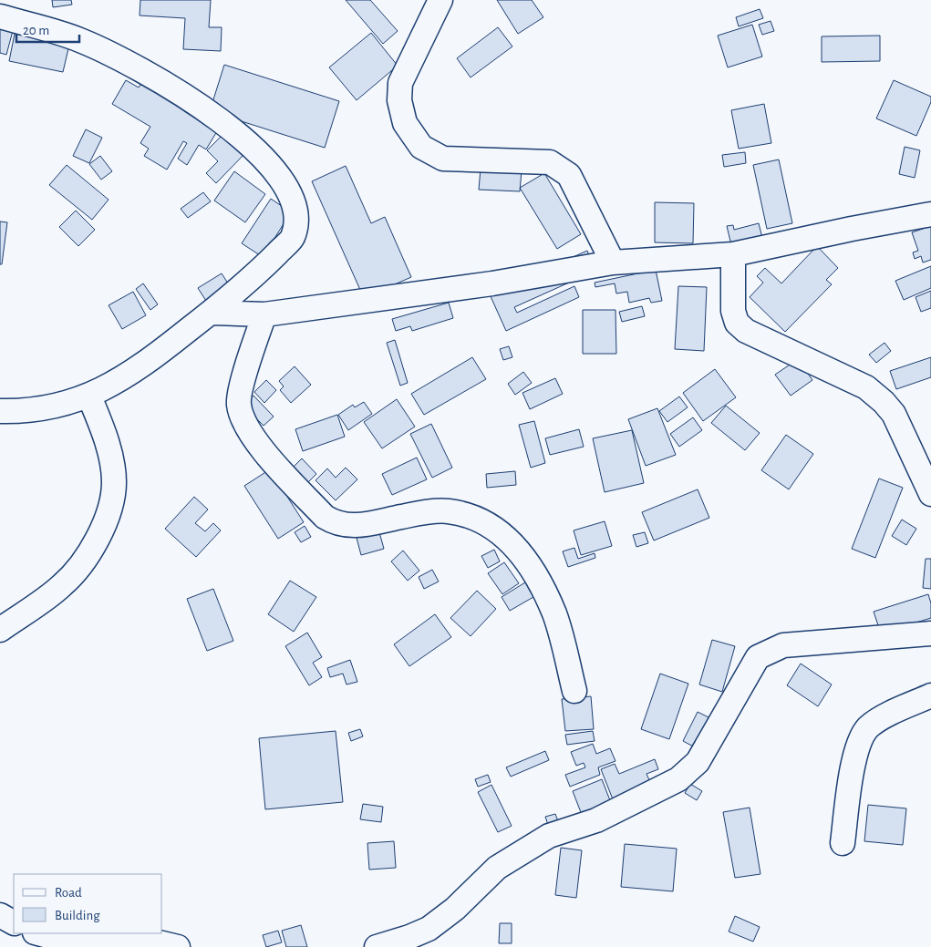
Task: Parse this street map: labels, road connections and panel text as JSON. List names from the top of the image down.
{
  "legend": ["Road", "Building"],
  "scale_bar": "20 m"
}
